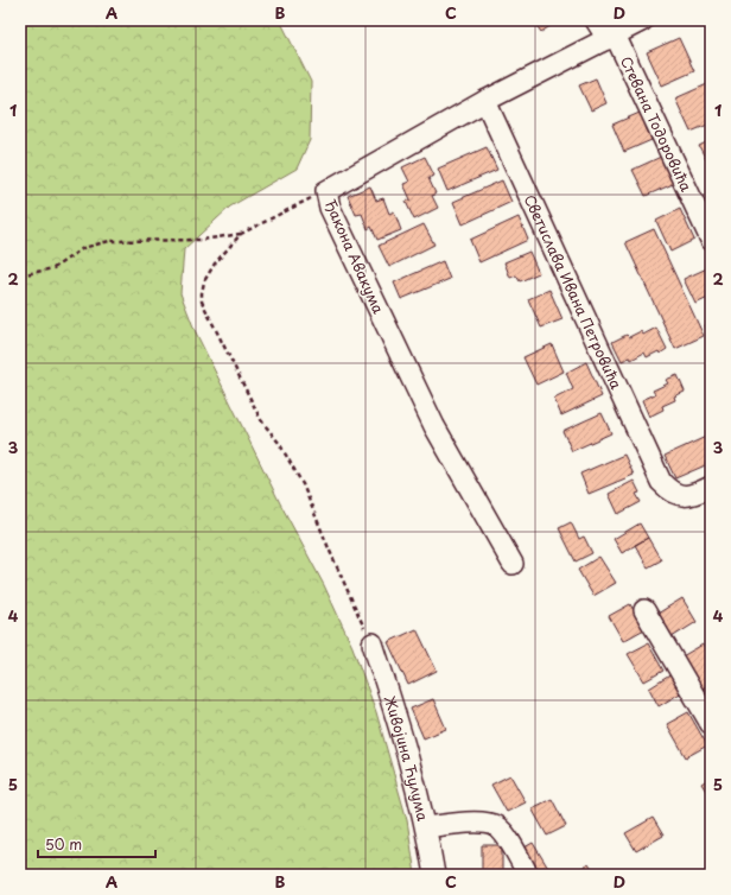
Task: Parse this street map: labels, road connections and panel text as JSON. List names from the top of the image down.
{
  "streets": {
    "street": [
      "Стевана Тодоровића",
      "Ђакона Авакума",
      "Светислава Ивана Петровића",
      "Живојина Ћулума"
    ]
  },
  "crossings": [
    ["Стевана Тодоровића", "Ђакона Авакума"],
    ["Ђакона Авакума", "Светислава Ивана Петровића"]
  ],
  "scale_bar": "50 m",
  "grid": {
    "columns": [
      "A",
      "B",
      "C",
      "D"
    ],
    "rows": [
      "1",
      "2",
      "3",
      "4",
      "5"
    ]
  }
}
